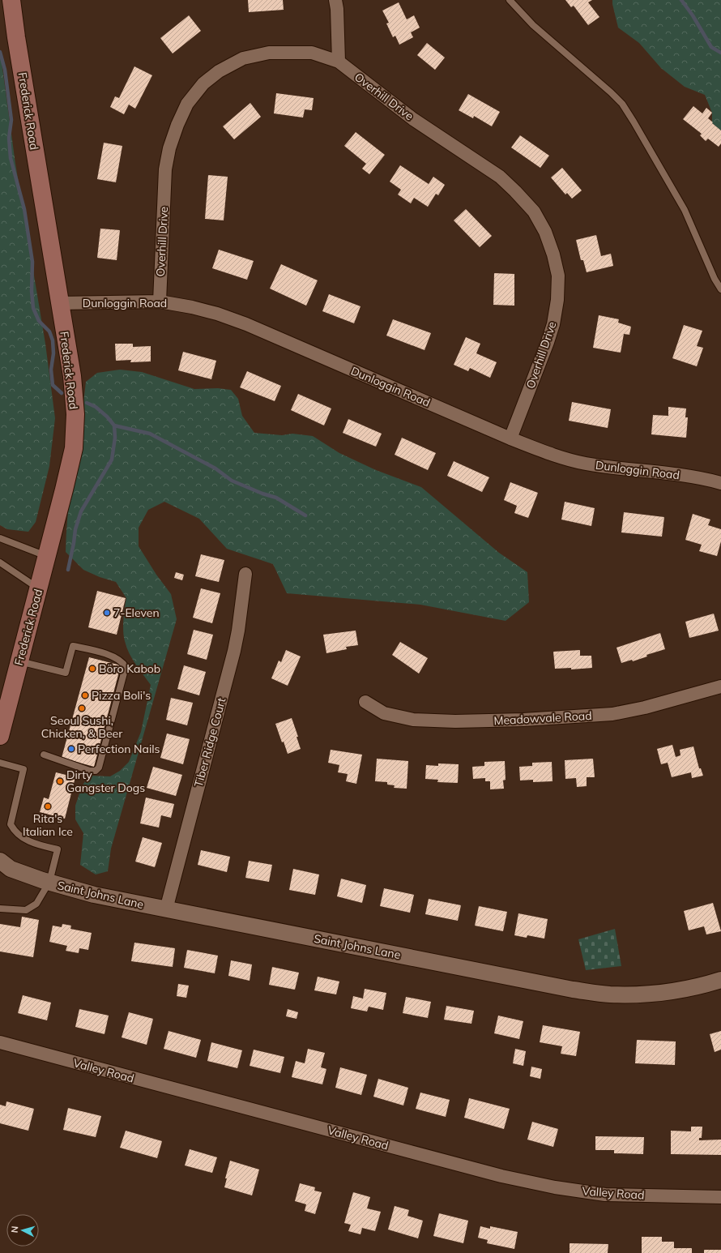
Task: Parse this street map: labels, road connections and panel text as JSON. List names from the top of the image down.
{
  "streets": {
    "main road": ["Frederick Road"],
    "street": [
      "Overhill Drive",
      "Dunloggin Road",
      "Meadowvale Road",
      "Tiber Ridge Court",
      "Saint Johns Lane",
      "Valley Road"
    ]
  },
  "crossings": [
    ["Overhill Drive", "Dunloggin Road"],
    ["Frederick Road", "Dunloggin Road"],
    ["Tiber Ridge Court", "Saint Johns Lane"]
  ],
  "places": [
    "7-Eleven",
    "Böro Kabob",
    "Pizza Boli's",
    "Seoul Sushi, Chicken, & Beer",
    "Perfection Nails",
    "Dirty Gangster Dogs",
    "Rita's Italian Ice"
  ],
  "north": "left"
}
